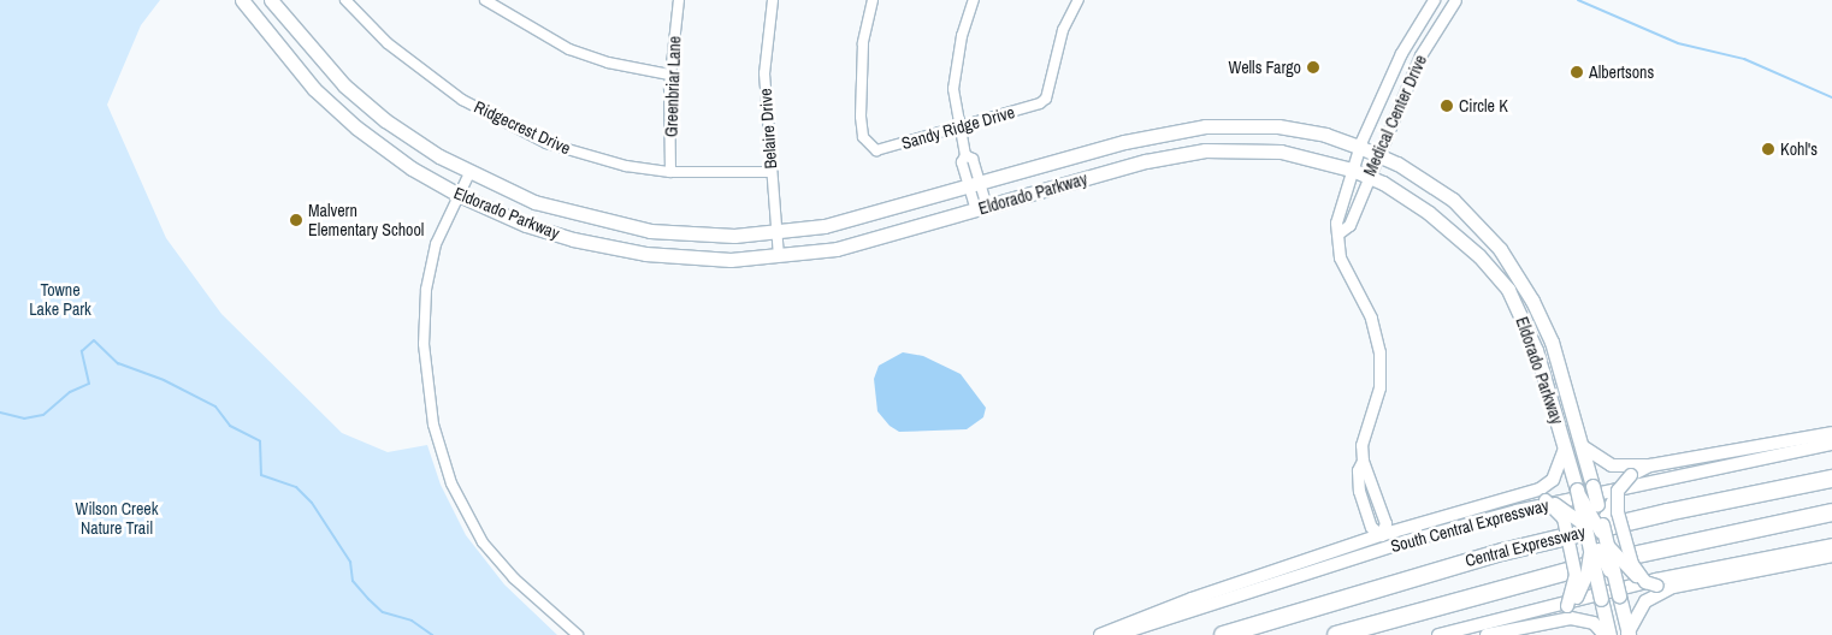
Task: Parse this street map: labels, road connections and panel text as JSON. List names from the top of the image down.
{
  "streets": {
    "highway": ["Central Expressway"],
    "main road": ["Eldorado Parkway", "South Central Expressway"],
    "street": [
      "Greenbriar Lane",
      "Medical Center Drive",
      "Ridgecrest Drive",
      "Sandy Ridge Drive",
      "Belaire Drive"
    ]
  },
  "crossings": [
    ["Greenbriar Lane", "Ridgecrest Drive"],
    ["Medical Center Drive", "Eldorado Parkway"],
    ["Medical Center Drive", "South Central Expressway"],
    ["Ridgecrest Drive", "Belaire Drive"],
    ["Belaire Drive", "Eldorado Parkway"]
  ],
  "parks": ["Towne Lake Park", "Wilson Creek Nature Trail"],
  "places": [
    "Wells Fargo",
    "Albertsons",
    "Circle K",
    "Kohl's",
    "Malvern Elementary School"
  ]
}
